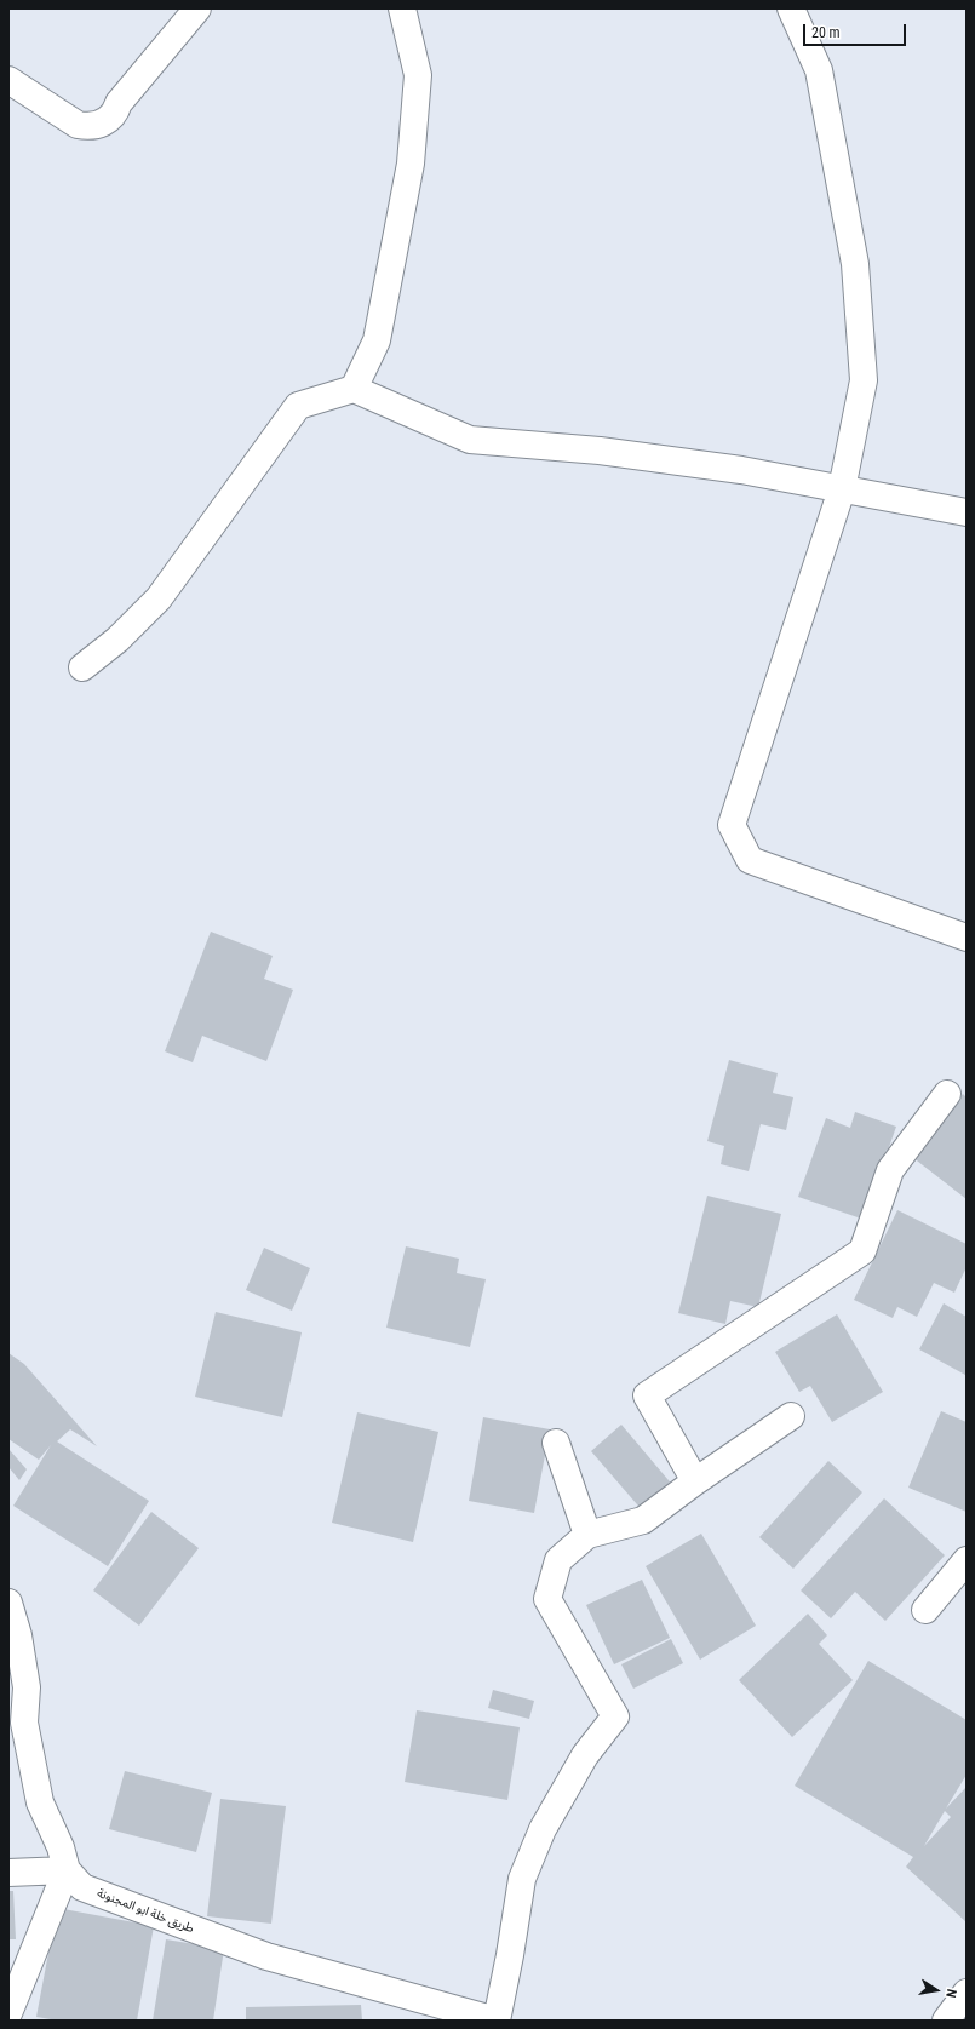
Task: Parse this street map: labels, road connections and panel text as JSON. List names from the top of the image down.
{
  "streets": {
    "street": ["طريق خلة ابو المجنونة"]
  },
  "scale_bar": "20 m",
  "north": "right"
}
